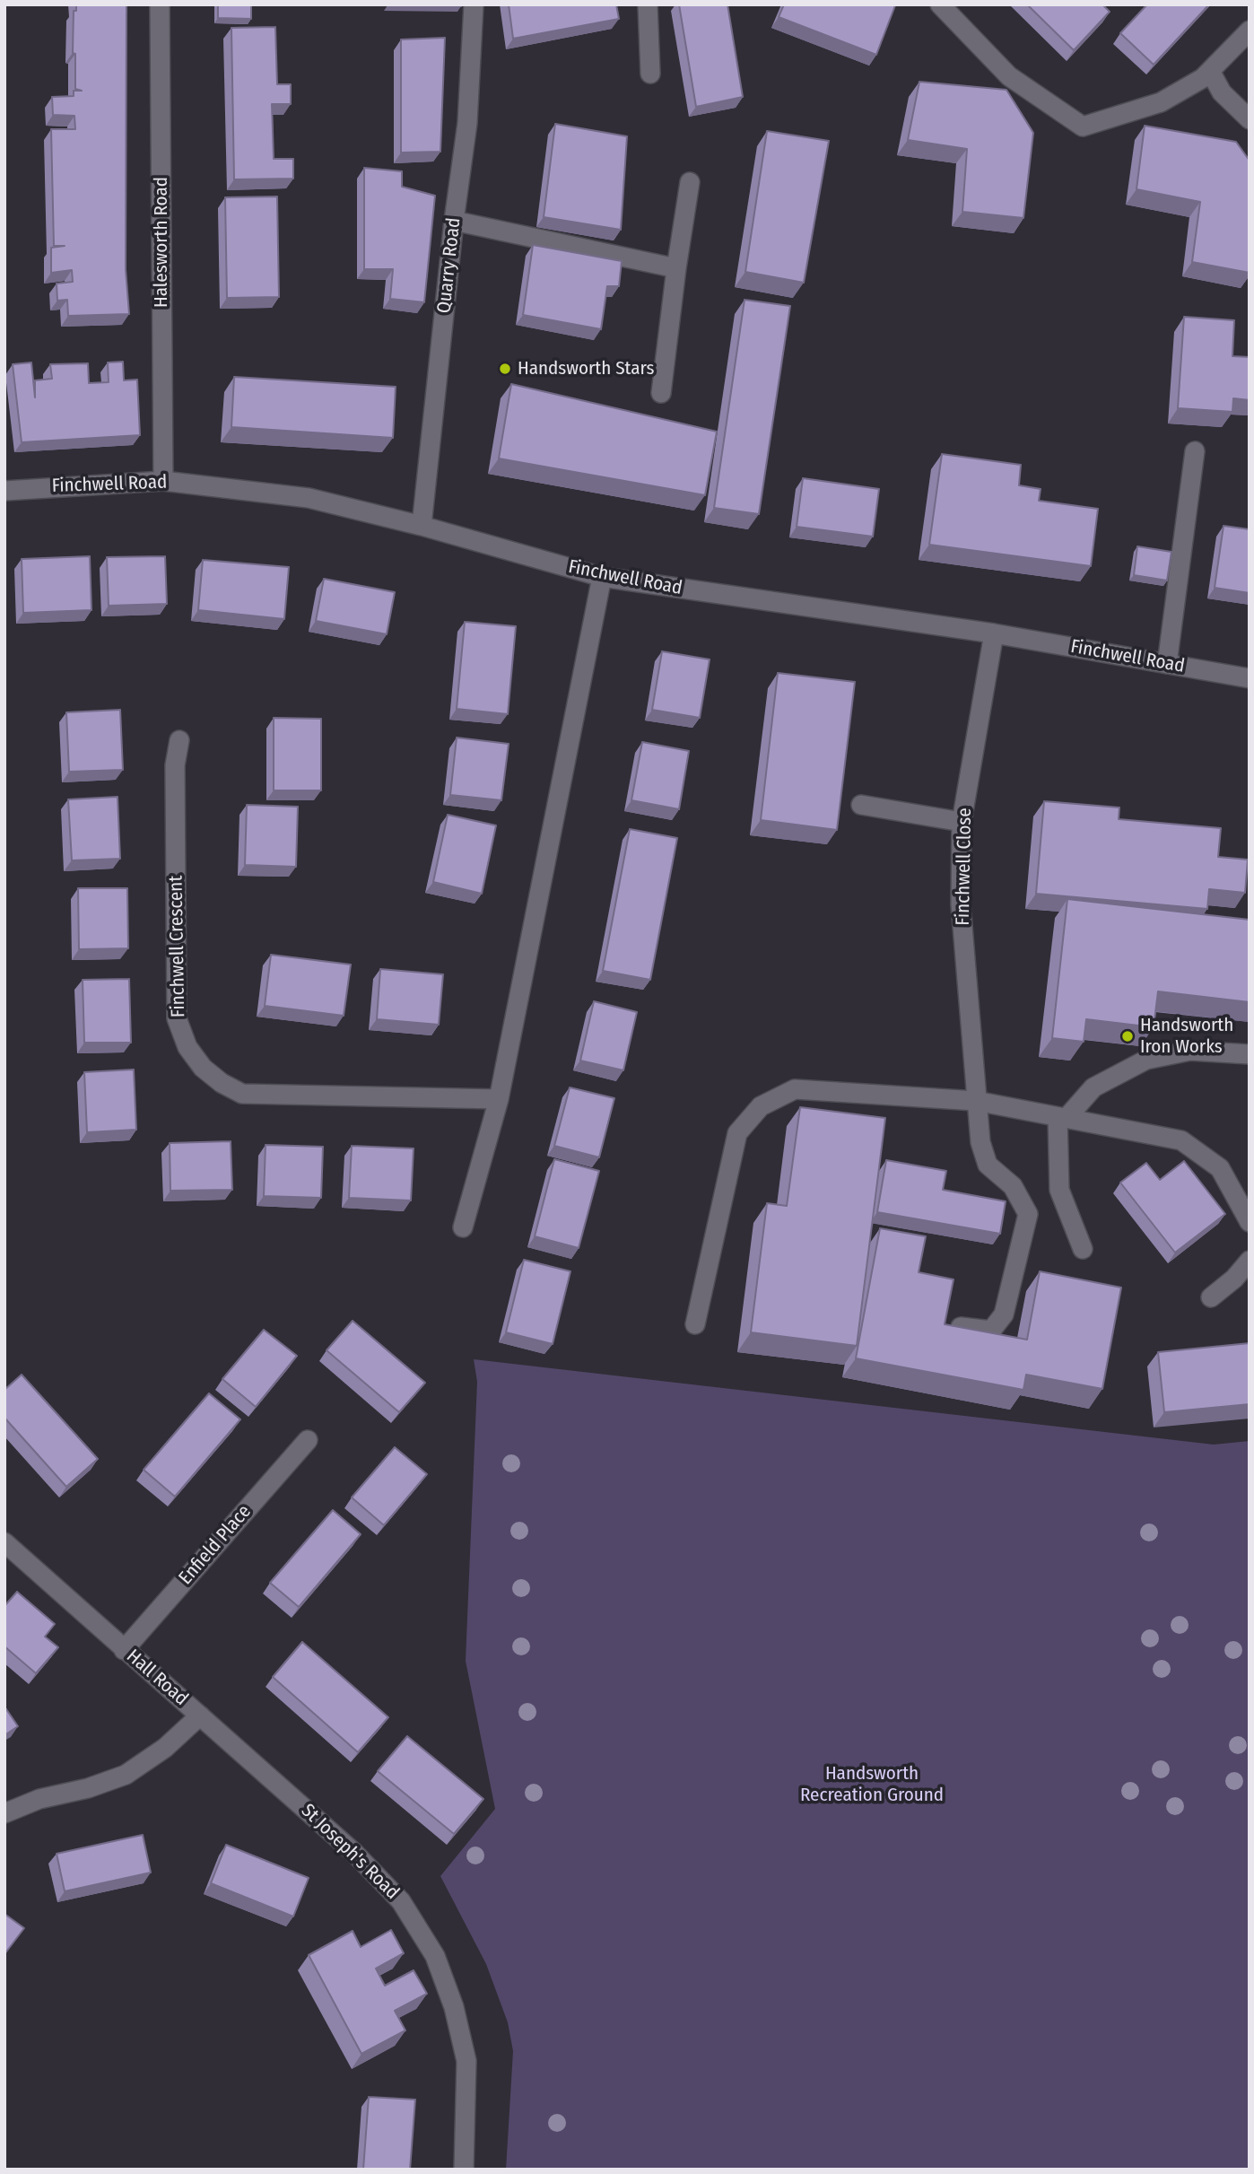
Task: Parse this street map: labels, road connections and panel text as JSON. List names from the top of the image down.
{
  "streets": {
    "street": [
      "Halesworth Road",
      "Quarry Road",
      "Finchwell Road",
      "Finchwell Close",
      "Finchwell Crescent",
      "Enfield Place",
      "Hall Road",
      "St Joseph's Road"
    ]
  },
  "crossings": [
    ["Halesworth Road", "Finchwell Road"],
    ["Quarry Road", "Finchwell Road"],
    ["Finchwell Road", "Finchwell Close"],
    ["Enfield Place", "Hall Road"],
    ["Hall Road", "St Joseph's Road"]
  ],
  "parks": ["Handsworth Recreation Ground"],
  "places": ["Handsworth Stars", "Handsworth Iron Works"]
}
